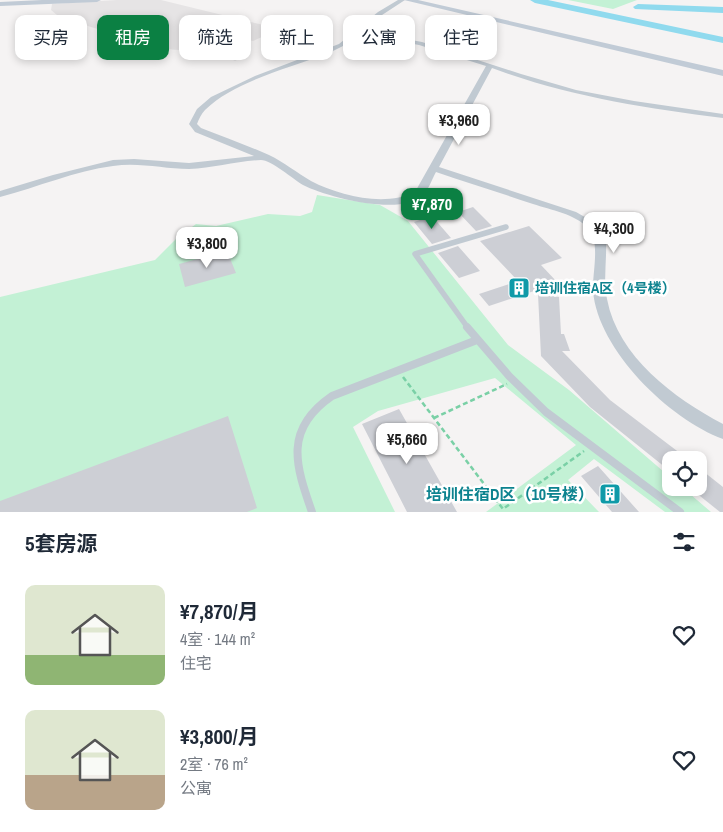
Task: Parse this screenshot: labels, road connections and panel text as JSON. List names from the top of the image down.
{
  "places": {
    "building": ["培训住宿A区（4号楼）", "培训住宿D区（10号楼）"]
  },
  "page": {
    "chip": [
      "买房",
      "租房",
      "筛选",
      "新上",
      "公寓",
      "住宅"
    ],
    "price": [
      "¥3,960",
      "¥7,870",
      "¥4,300",
      "¥3,800",
      "¥5,660"
    ],
    "heading": "5套房源",
    "list": [
      {
        "name": "¥7,870/月",
        "note": "4室 · 144 m² · 住宅"
      },
      {
        "name": "¥3,800/月",
        "note": "2室 · 76 m² · 公寓"
      }
    ]
  }
}
